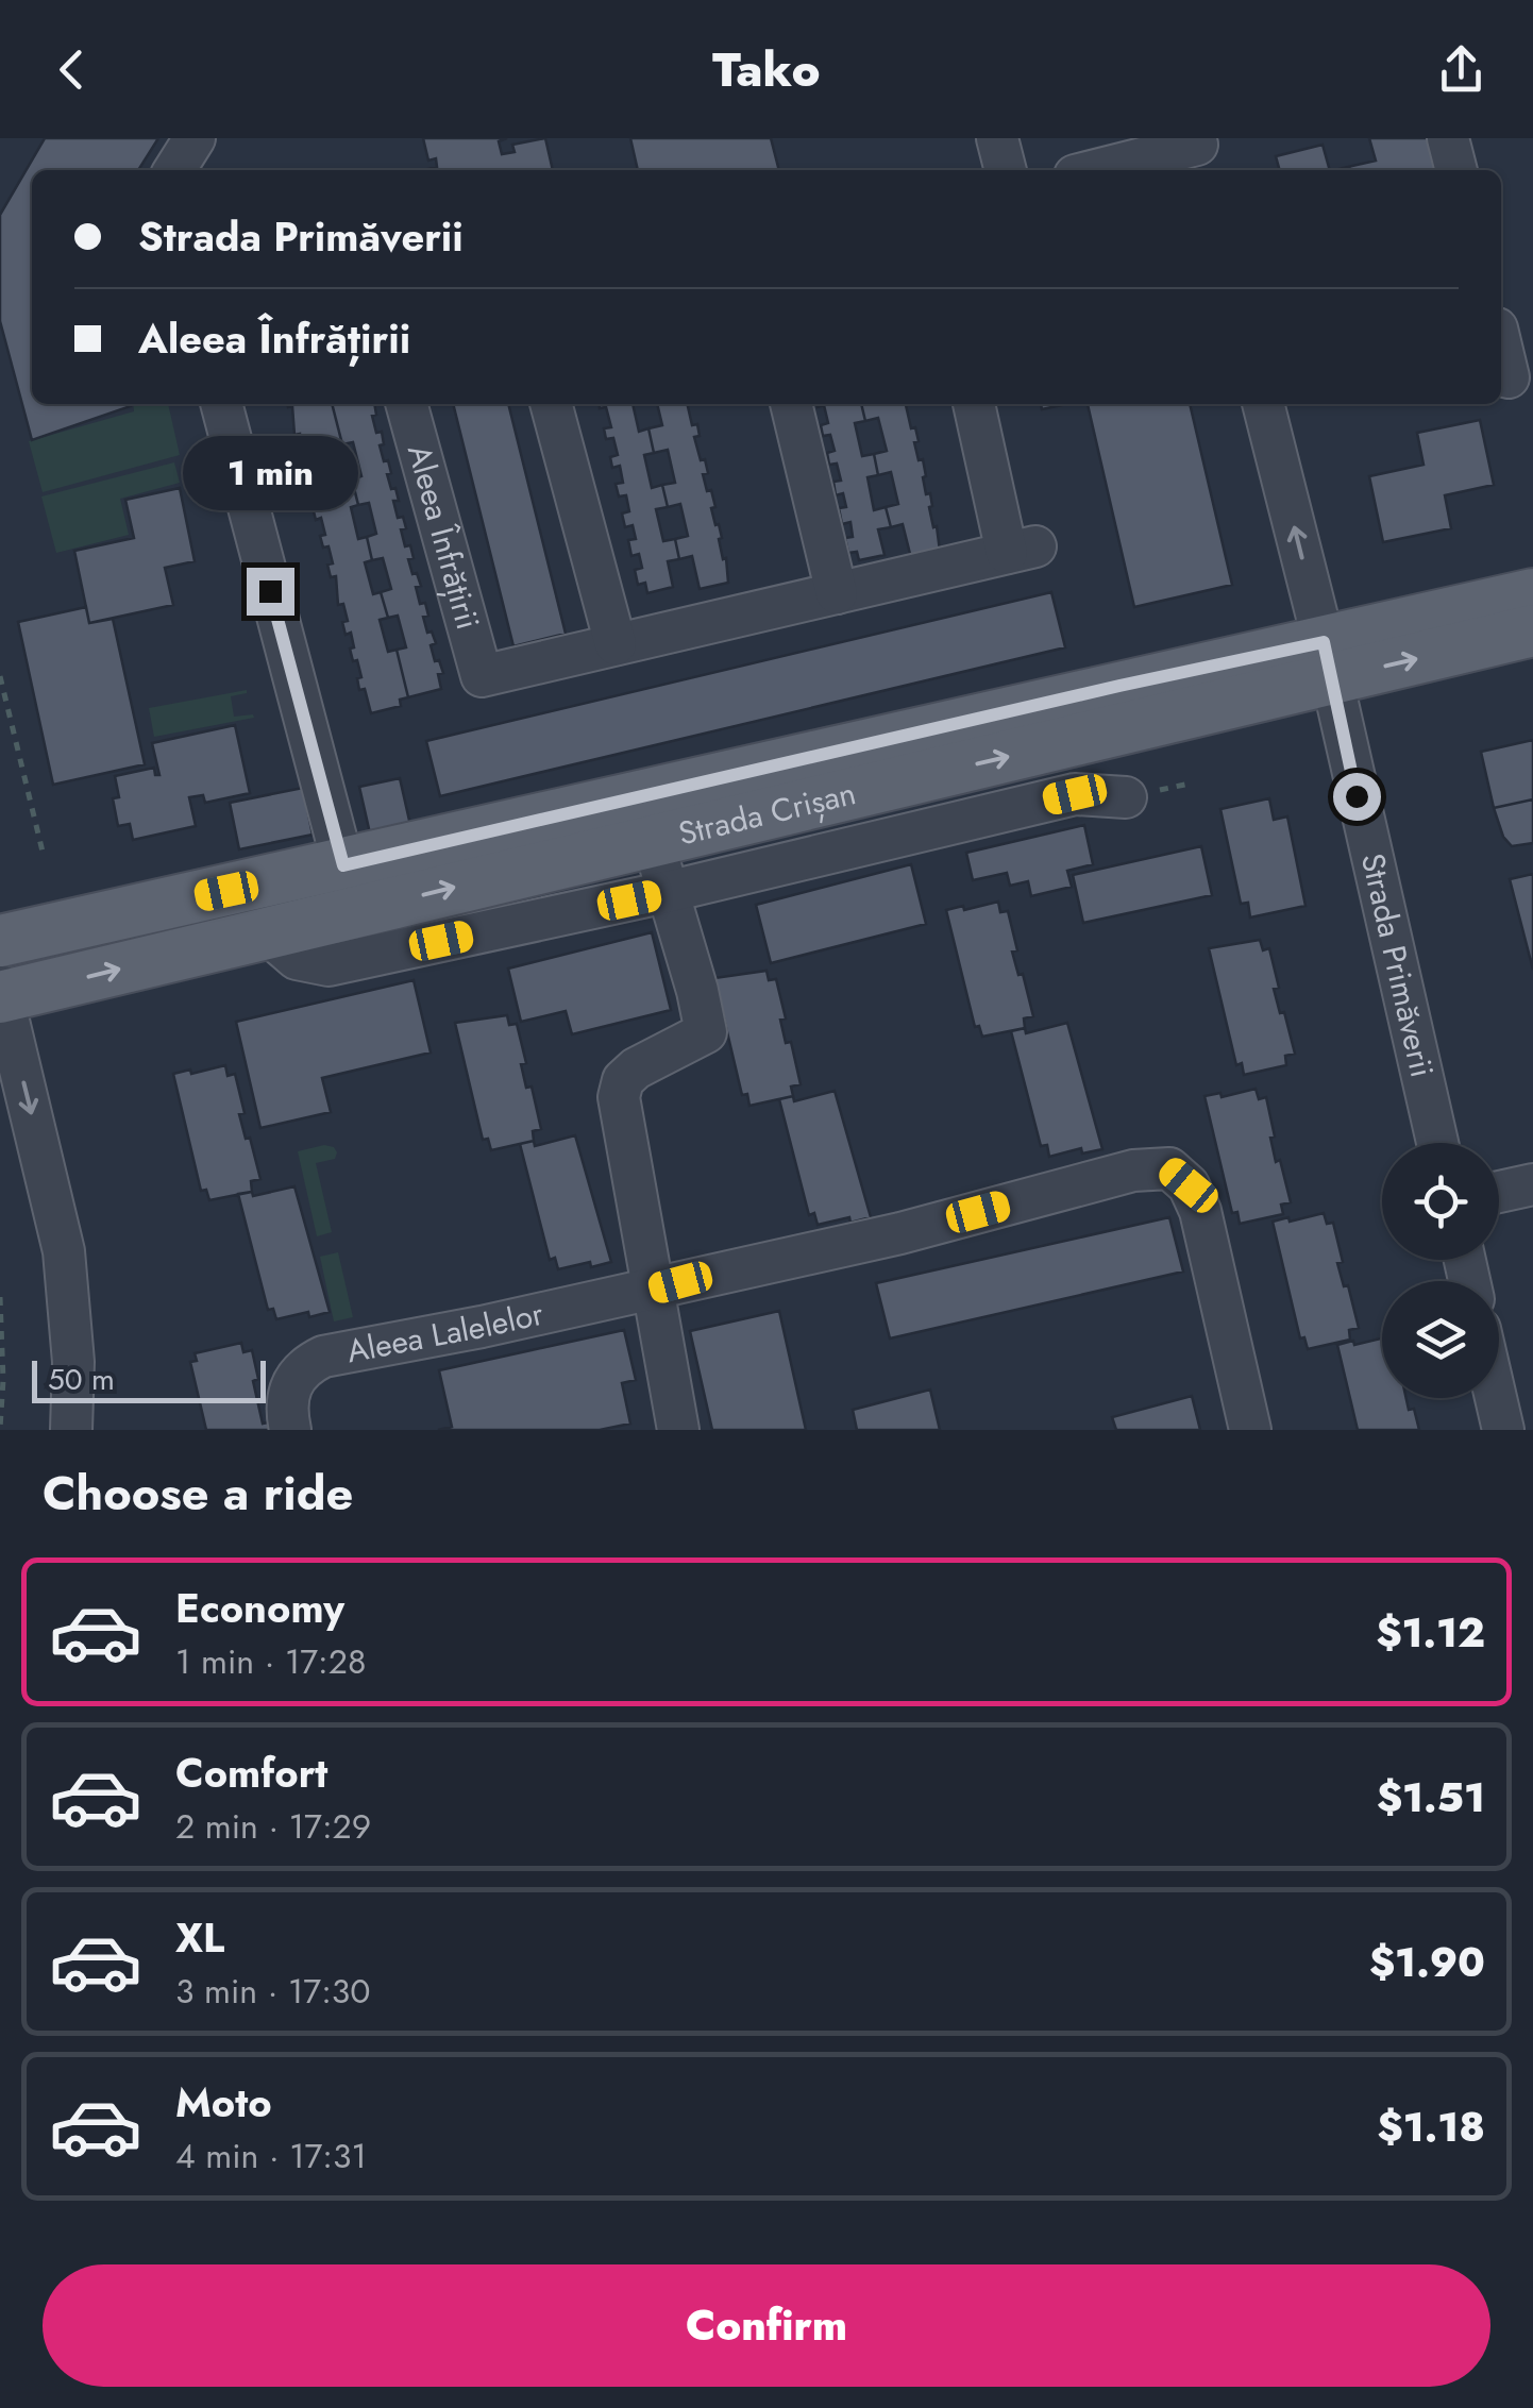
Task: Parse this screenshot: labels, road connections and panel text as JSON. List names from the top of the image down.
{
  "streets": {
    "main road": ["Strada Crișan"],
    "street": ["Aleea Înfrățirii", "Strada Primăverii", "Aleea Lalelelor"]
  },
  "crossings": [
    ["Strada Crișan", "Strada Primăverii"]
  ],
  "scale_bar": "50 m",
  "page": {
    "header": "Tako",
    "banner": ["Strada Primăverii", "Aleea Înfrățirii"],
    "bubble": "1 min",
    "scale": "50 m",
    "heading": "Choose a ride",
    "list": [
      {
        "name": "Economy",
        "note": "1 min · 17:28",
        "value": "$1.12"
      },
      {
        "name": "Comfort",
        "note": "2 min · 17:29",
        "value": "$1.51"
      },
      {
        "name": "XL",
        "note": "3 min · 17:30",
        "value": "$1.90"
      },
      {
        "name": "Moto",
        "note": "4 min · 17:31",
        "value": "$1.18"
      }
    ],
    "buttons": "Confirm"
  }
}
